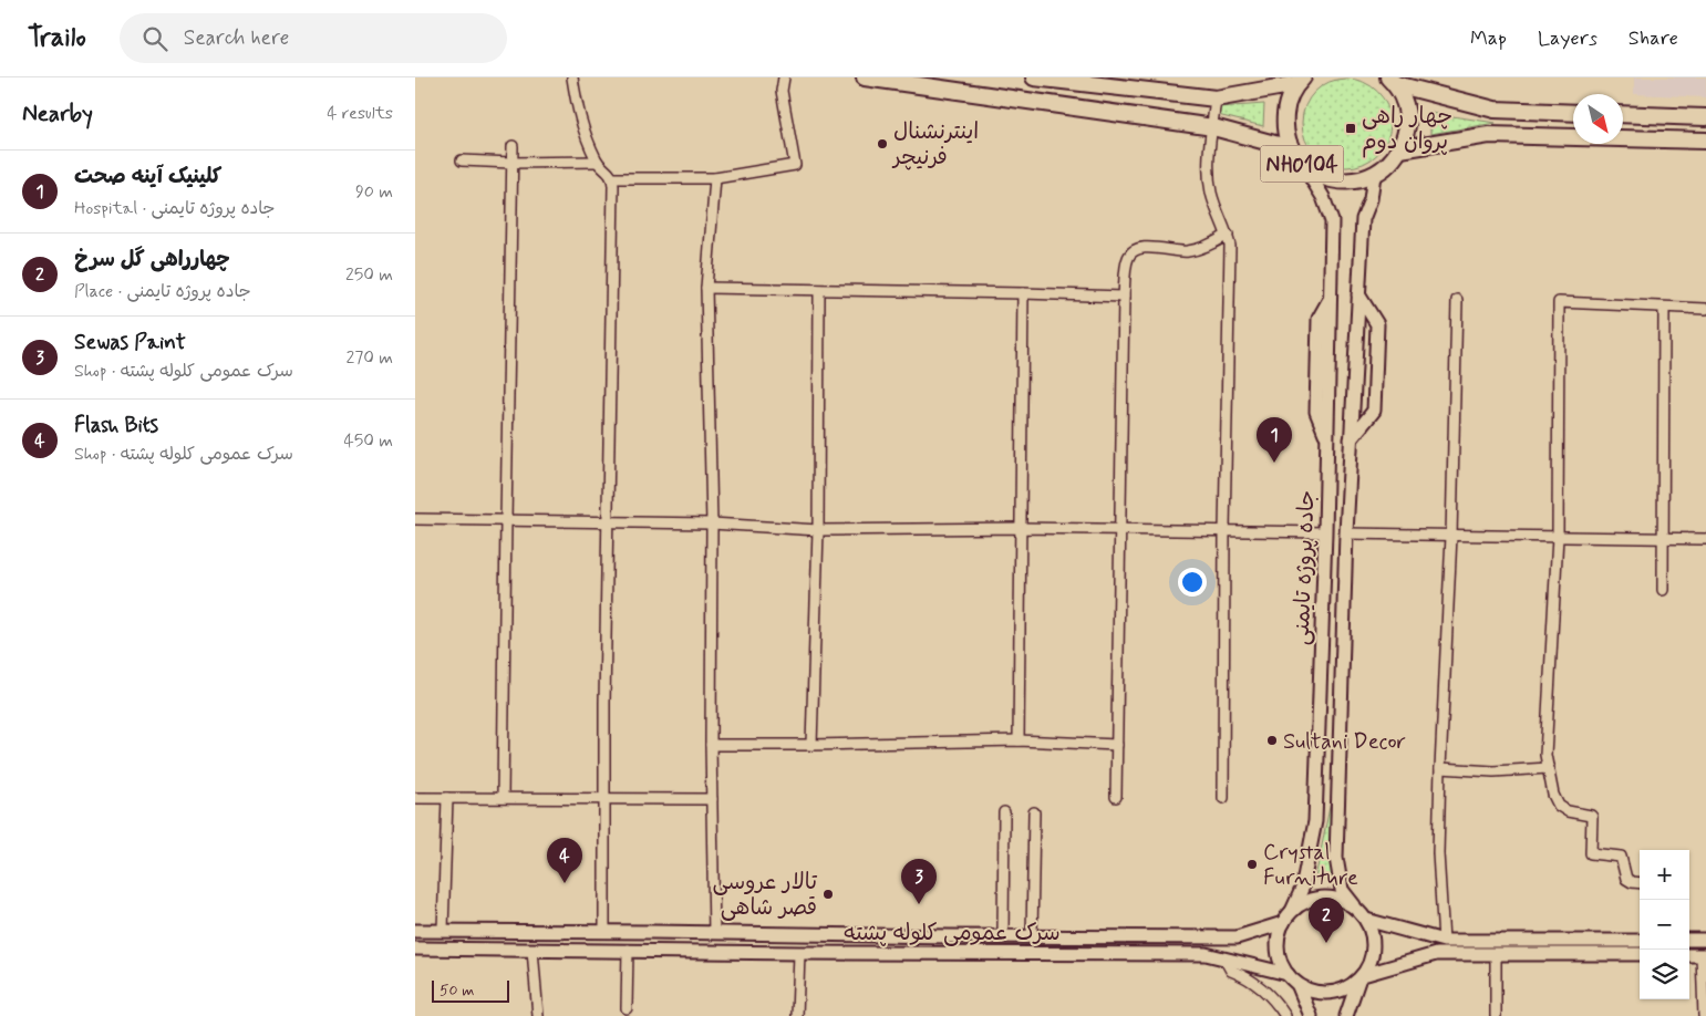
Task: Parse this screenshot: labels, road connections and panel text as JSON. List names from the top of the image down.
{
  "streets": {
    "highway": ["NH0104"],
    "main road": ["جاده پروژه تایمنی", "سرک عمومی کلوله پشته"]
  },
  "crossings": [
    ["NH0104", "جاده پروژه تایمنی"],
    ["جاده پروژه تایمنی", "سرک عمومی کلوله پشته"]
  ],
  "places": {
    "transit": ["چهار راهی پروان دوم"],
    "other": [
      "اینترنشنال فرنیچر",
      "Sultani Decor",
      "Crystal Furniture",
      "تالار عروسی قصر شاهی"
    ]
  },
  "scale_bar": "50 m",
  "north": "bottom right",
  "page": {
    "header": "Trailo",
    "search": "Search here",
    "nav": ["Map", "Layers", "Share"],
    "heading": ["Nearby", "4 results"],
    "list": [
      {
        "mark": "1",
        "name": "کلینیک آینه صحت",
        "note": "Hospital · جاده پروژه تایمنی",
        "value": "90 m"
      },
      {
        "mark": "2",
        "name": "چهارراهی گل سرخ",
        "note": "Place · جاده پروژه تایمنی",
        "value": "250 m"
      },
      {
        "mark": "3",
        "name": "Sewas Paint",
        "note": "Shop · سرک عمومی کلوله پشته",
        "value": "270 m"
      },
      {
        "mark": "4",
        "name": "Flash Bits",
        "note": "Shop · سرک عمومی کلوله پشته",
        "value": "450 m"
      }
    ],
    "pins": [
      "1",
      "4",
      "3",
      "2"
    ],
    "map_buttons": ["+", "−"],
    "scale": "50 m"
  }
}
